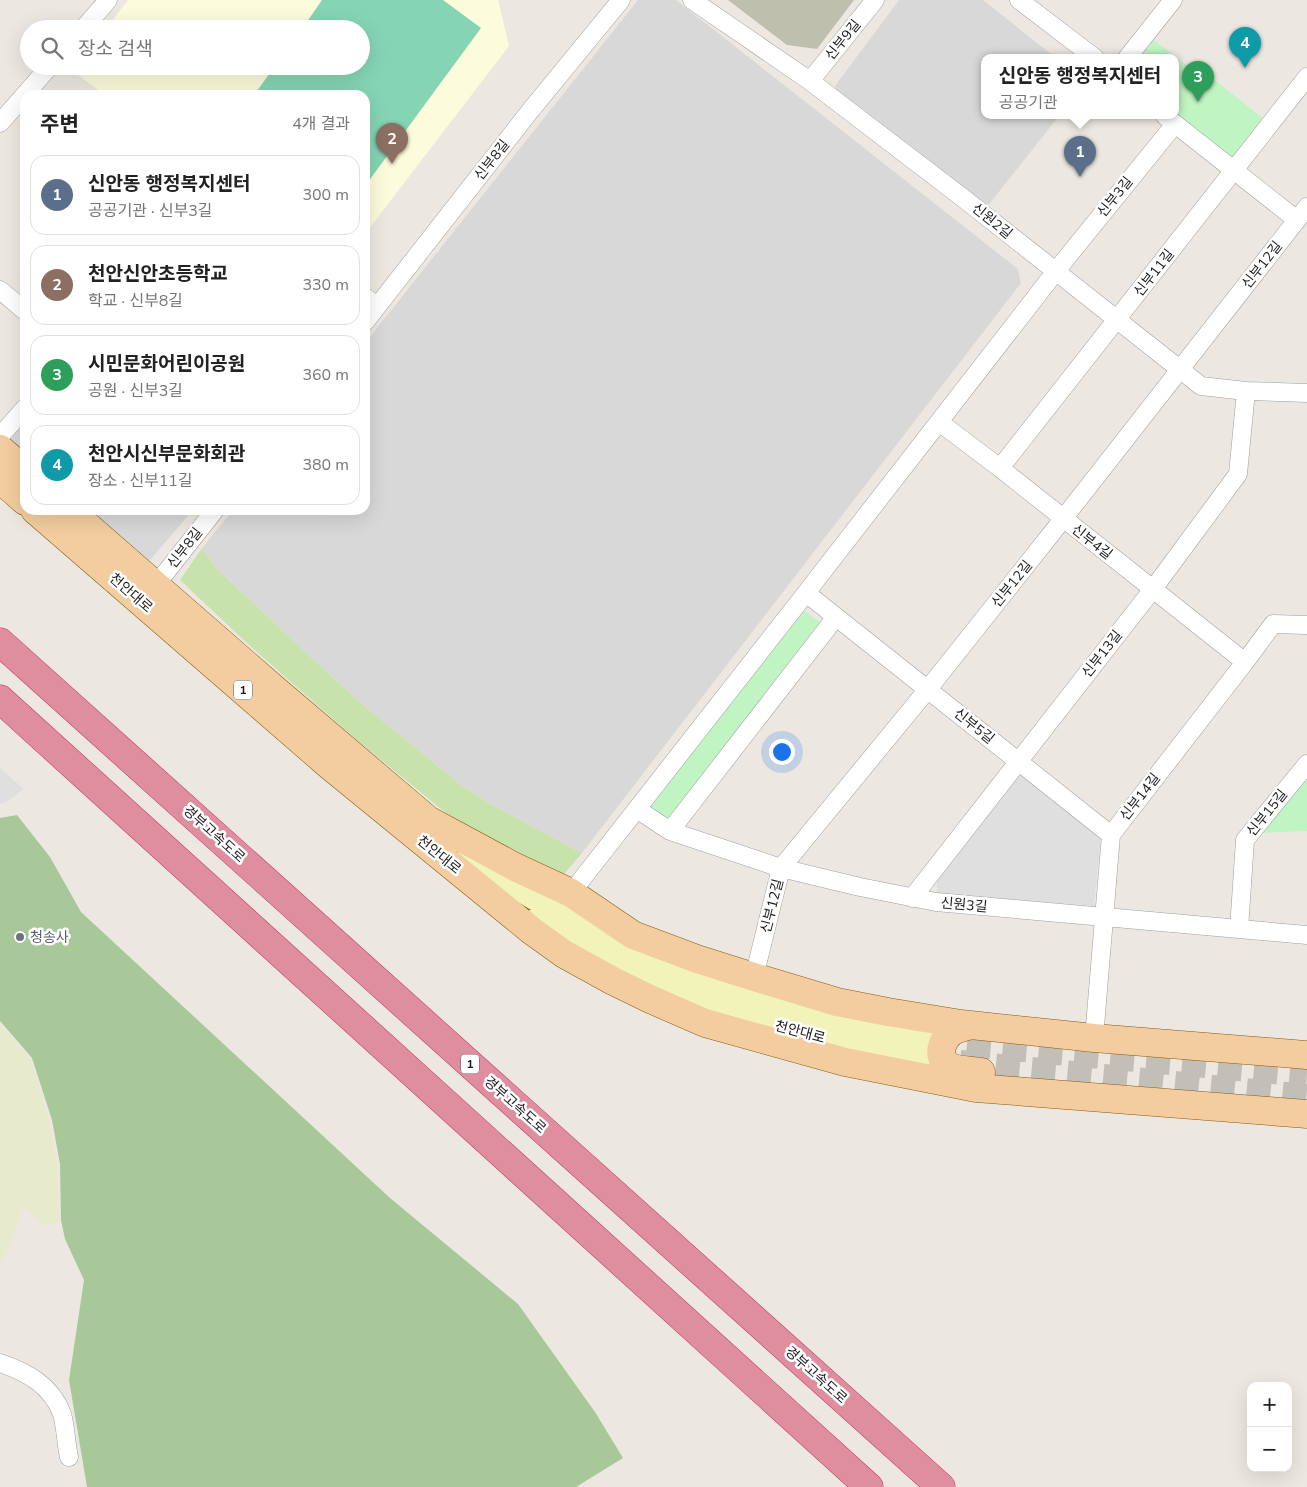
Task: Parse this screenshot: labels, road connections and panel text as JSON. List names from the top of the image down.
{
  "streets": {
    "highway": ["1", "경부고속도로"],
    "main road": ["천안대로"],
    "street": [
      "신부9길",
      "신부8길",
      "신부3길",
      "신원2길",
      "신부12길",
      "신부11길",
      "신부4길",
      "신부13길",
      "신부5길",
      "신부14길",
      "신부15길",
      "신원3길"
    ]
  },
  "crossings": [
    ["신부9길", "신원2길"],
    ["신부8길", "천안대로"],
    ["신부3길", "신원2길"],
    ["신부3길", "신부12길"],
    ["신부3길", "신부11길"],
    ["신부3길", "신부4길"],
    ["신부3길", "1"],
    ["신부3길", "신부5길"],
    ["신부3길", "신원3길"],
    ["신원2길", "신부12길"],
    ["신원2길", "신부11길"],
    ["신원2길", "신부13길"],
    ["신부12길", "신부4길"],
    ["신부12길", "1"],
    ["신부12길", "신부5길"],
    ["신부12길", "신원3길"],
    ["신부11길", "신부4길"],
    ["신부4길", "신부13길"],
    ["신부4길", "신부14길"],
    ["천안대로", "1"],
    ["신부13길", "신부5길"],
    ["신부13길", "신원3길"],
    ["1", "신부14길"],
    ["신부5길", "신부14길"],
    ["신부14길", "신원3길"],
    ["신부15길", "신원3길"]
  ],
  "places": ["청송사"],
  "page": {
    "search": "장소 검색",
    "pins": [
      "4",
      "3",
      "2",
      "1"
    ],
    "popup": ["신안동 행정복지센터", "공공기관"],
    "heading": ["주변", "4개 결과"],
    "list": [
      {
        "mark": "1",
        "name": "신안동 행정복지센터",
        "note": "공공기관 · 신부3길",
        "value": "300 m"
      },
      {
        "mark": "2",
        "name": "천안신안초등학교",
        "note": "학교 · 신부8길",
        "value": "330 m"
      },
      {
        "mark": "3",
        "name": "시민문화어린이공원",
        "note": "공원 · 신부3길",
        "value": "360 m"
      },
      {
        "mark": "4",
        "name": "천안시신부문화회관",
        "note": "장소 · 신부11길",
        "value": "380 m"
      }
    ],
    "map_buttons": ["+", "−"]
  }
}
